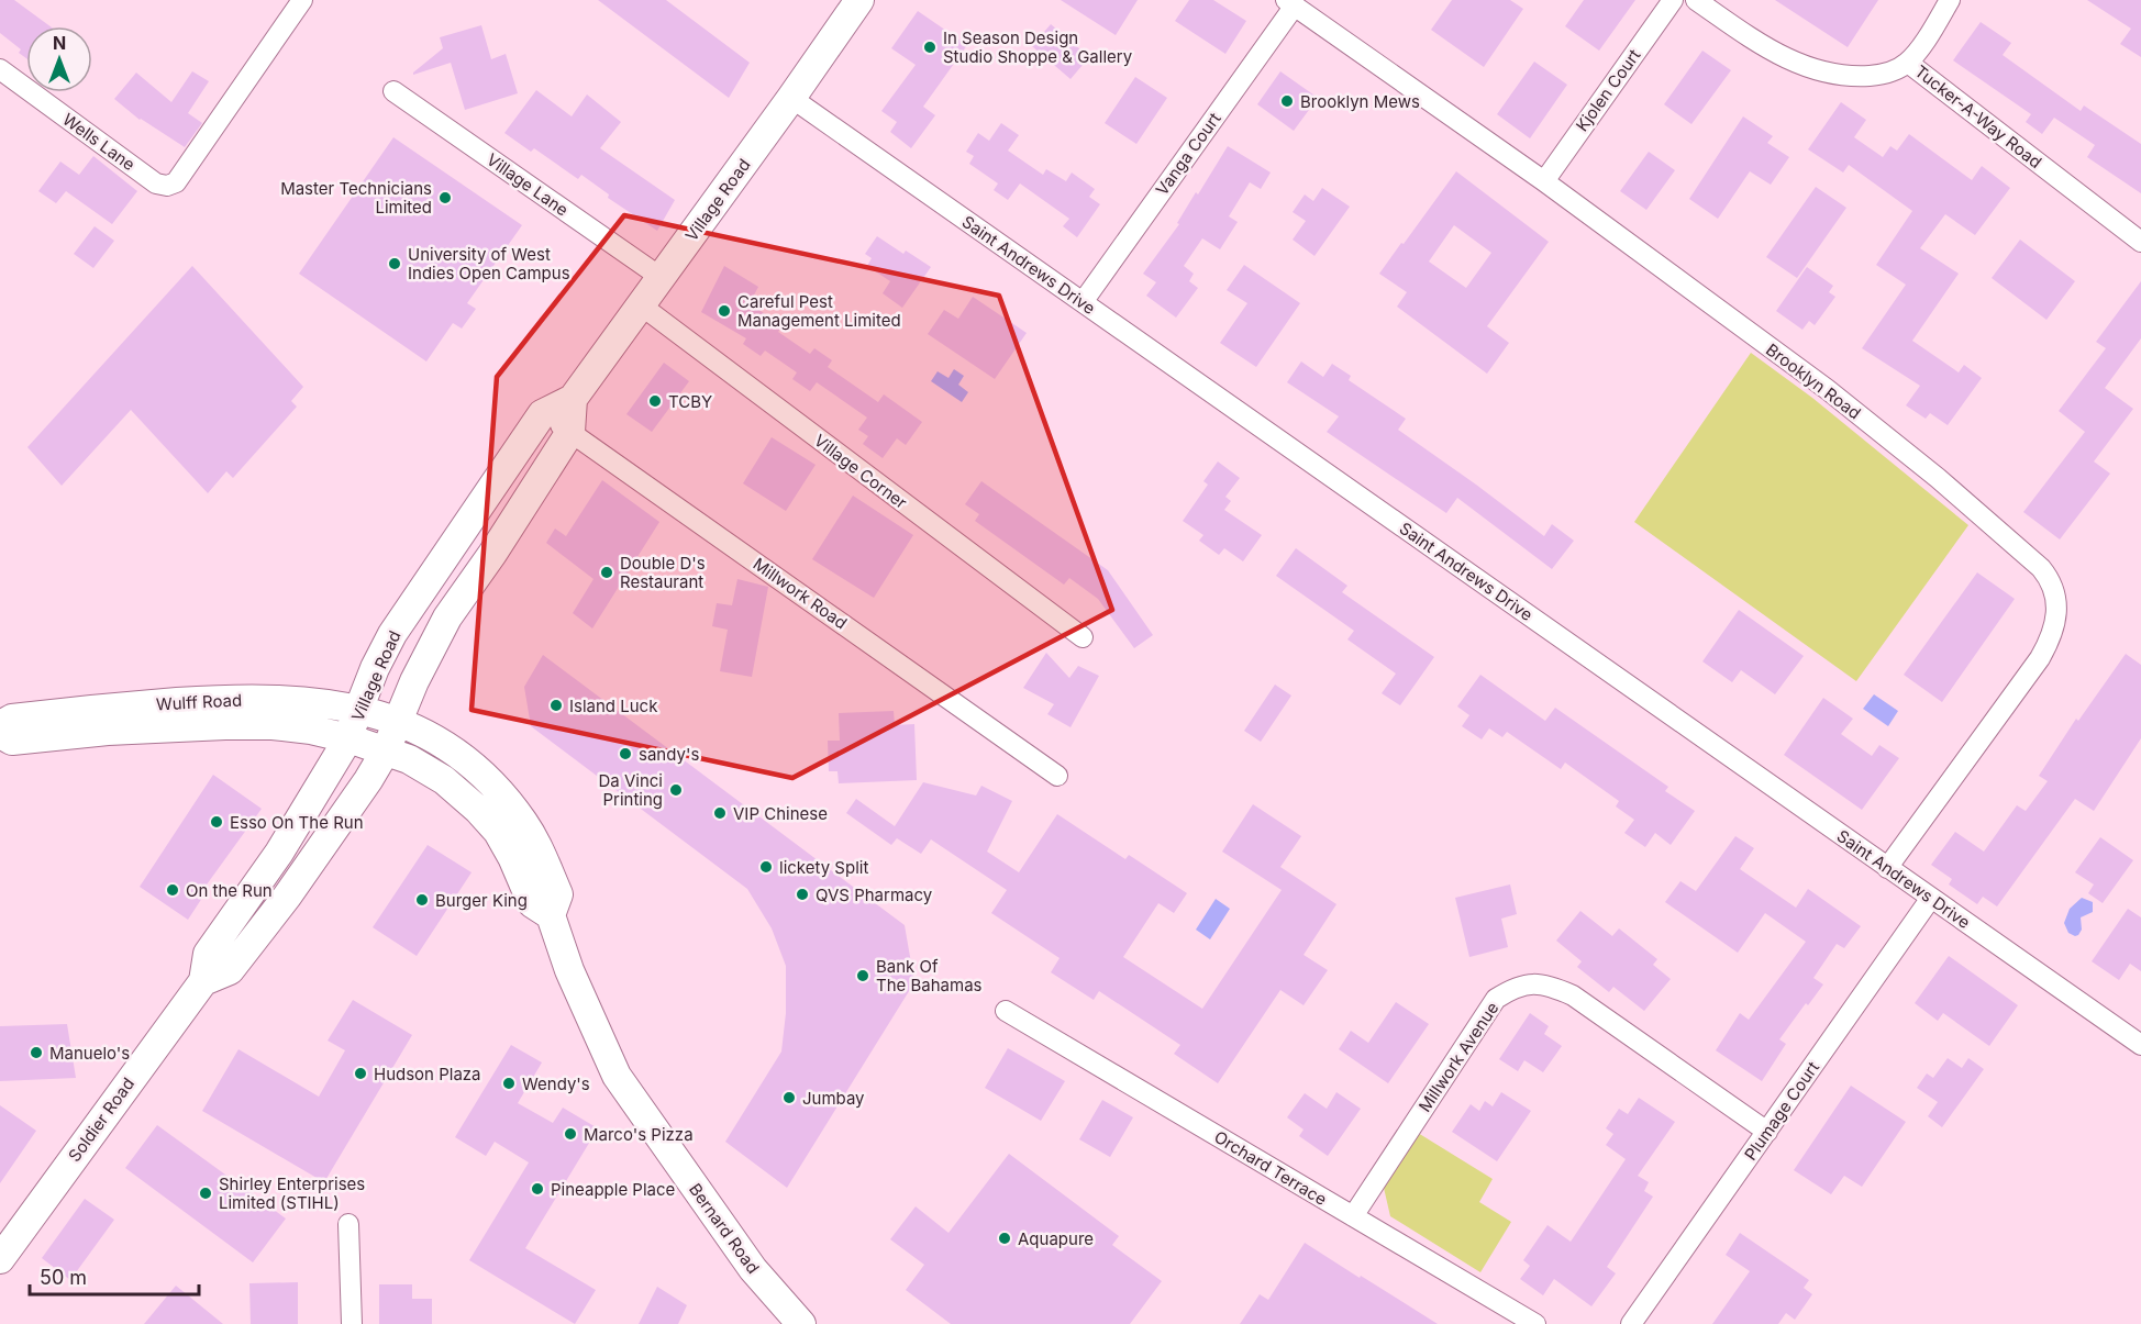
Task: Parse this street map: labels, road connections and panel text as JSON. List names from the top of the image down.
{
  "streets": {
    "main road": [
      "Village Road",
      "Wulff Road",
      "Soldier Road",
      "Bernard Road"
    ],
    "street": [
      "Kjolen Court",
      "Tucker-A-Way Road",
      "Wells Lane",
      "Vanga Court",
      "Village Lane",
      "Saint Andrews Drive",
      "Brooklyn Road",
      "Village Corner",
      "Millwork Road",
      "Millwork Avenue",
      "Plumage Court",
      "Orchard Terrace"
    ]
  },
  "crossings": [
    ["Kjolen Court", "Brooklyn Road"],
    ["Vanga Court", "Saint Andrews Drive"],
    ["Vanga Court", "Brooklyn Road"],
    ["Village Lane", "Village Road"],
    ["Village Road", "Saint Andrews Drive"],
    ["Village Road", "Village Corner"],
    ["Village Road", "Millwork Road"],
    ["Village Road", "Wulff Road"],
    ["Village Road", "Soldier Road"],
    ["Saint Andrews Drive", "Brooklyn Road"],
    ["Saint Andrews Drive", "Plumage Court"],
    ["Wulff Road", "Soldier Road"],
    ["Wulff Road", "Bernard Road"],
    ["Millwork Avenue", "Plumage Court"],
    ["Millwork Avenue", "Orchard Terrace"],
    ["Soldier Road", "Bernard Road"]
  ],
  "places": [
    "In Season Design Studio Shoppe & Gallery",
    "Brooklyn Mews",
    "Master Technicians Limited",
    "University of West Indies Open Campus",
    "Careful Pest Management Limited",
    "TCBY",
    "Double D's Restaurant",
    "Island Luck",
    "sandy's",
    "Da Vinci Printing",
    "VIP Chinese",
    "Esso On The Run",
    "lickety Split",
    "On the Run",
    "QVS Pharmacy",
    "Burger King",
    "Bank Of The Bahamas",
    "Manuelo's",
    "Hudson Plaza",
    "Wendy's",
    "Jumbay",
    "Marco's Pizza",
    "Pineapple Place",
    "Shirley Enterprises Limited (STIHL)",
    "Aquapure"
  ],
  "scale_bar": "50 m",
  "north": "top"
}
